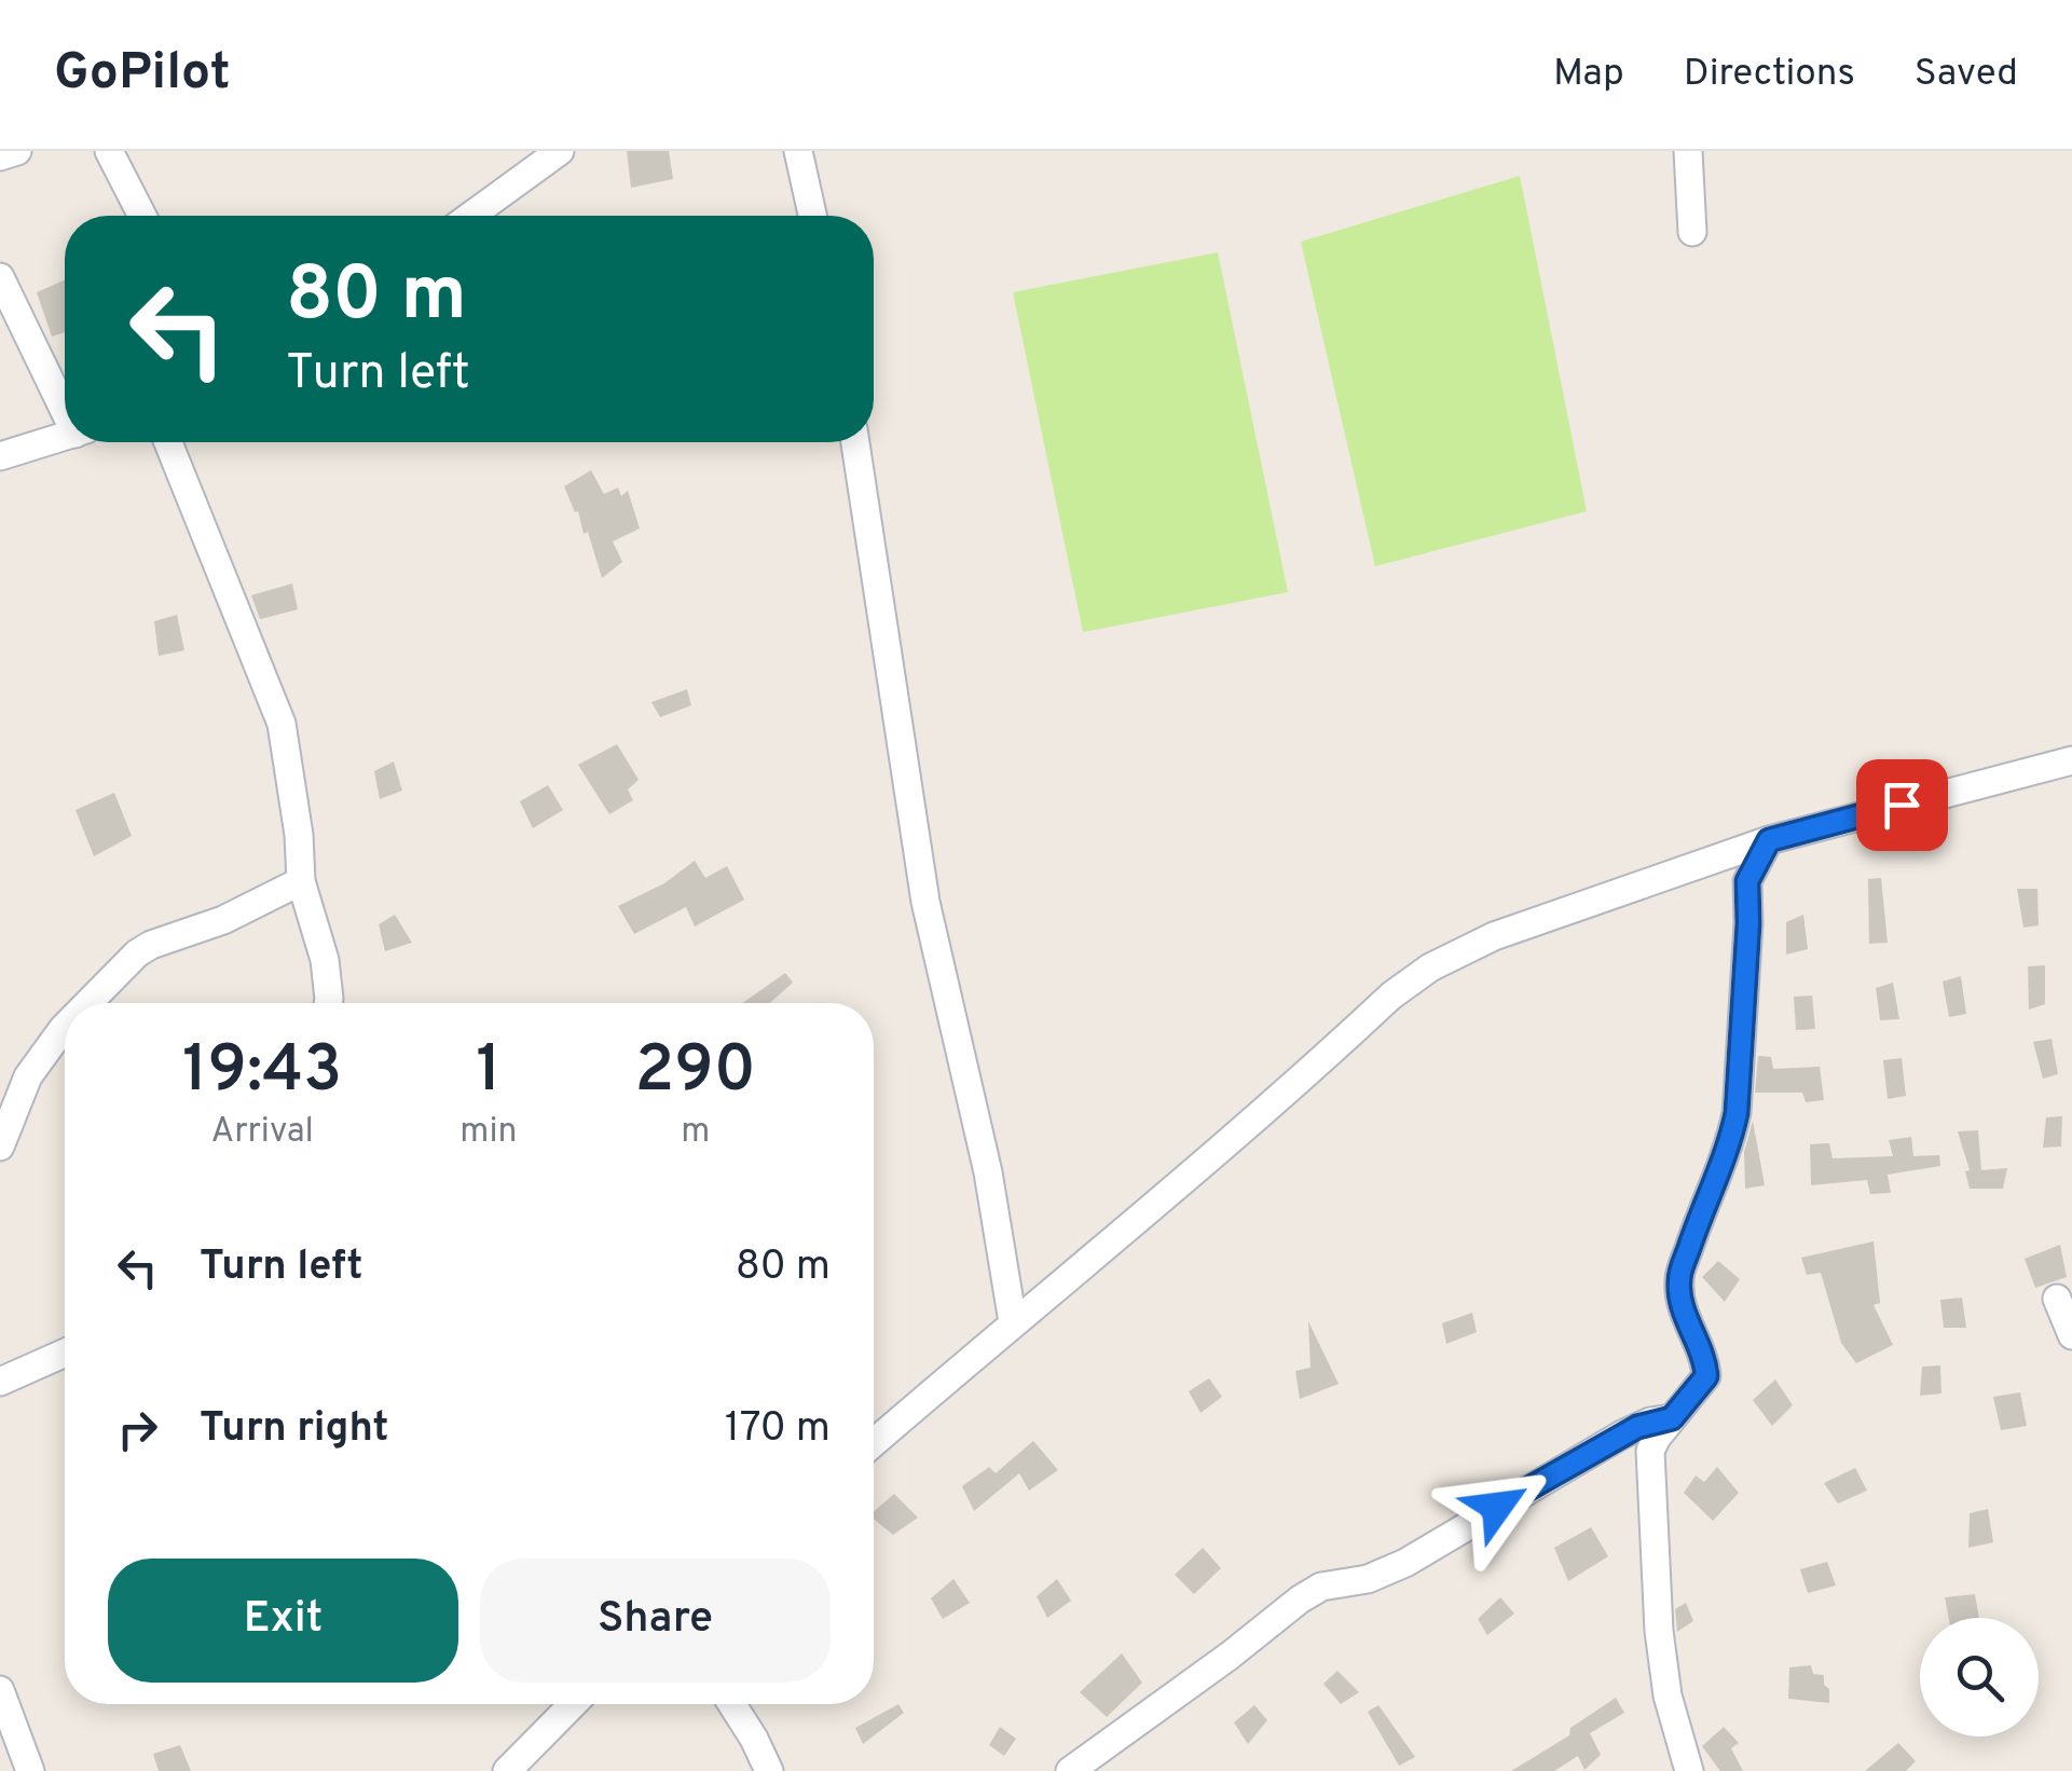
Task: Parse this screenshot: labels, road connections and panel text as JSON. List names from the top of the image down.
{
  "page": {
    "header": "GoPilot",
    "nav": ["Map", "Directions", "Saved"],
    "turn": ["80 m", "Turn left"],
    "eta": [
      "19:43",
      "Arrival",
      "1",
      "min",
      "290",
      "m"
    ],
    "list": [
      {
        "name": "Turn left",
        "value": "80 m"
      },
      {
        "name": "Turn right",
        "value": "170 m"
      }
    ],
    "buttons": ["Exit", "Share"]
  }
}
